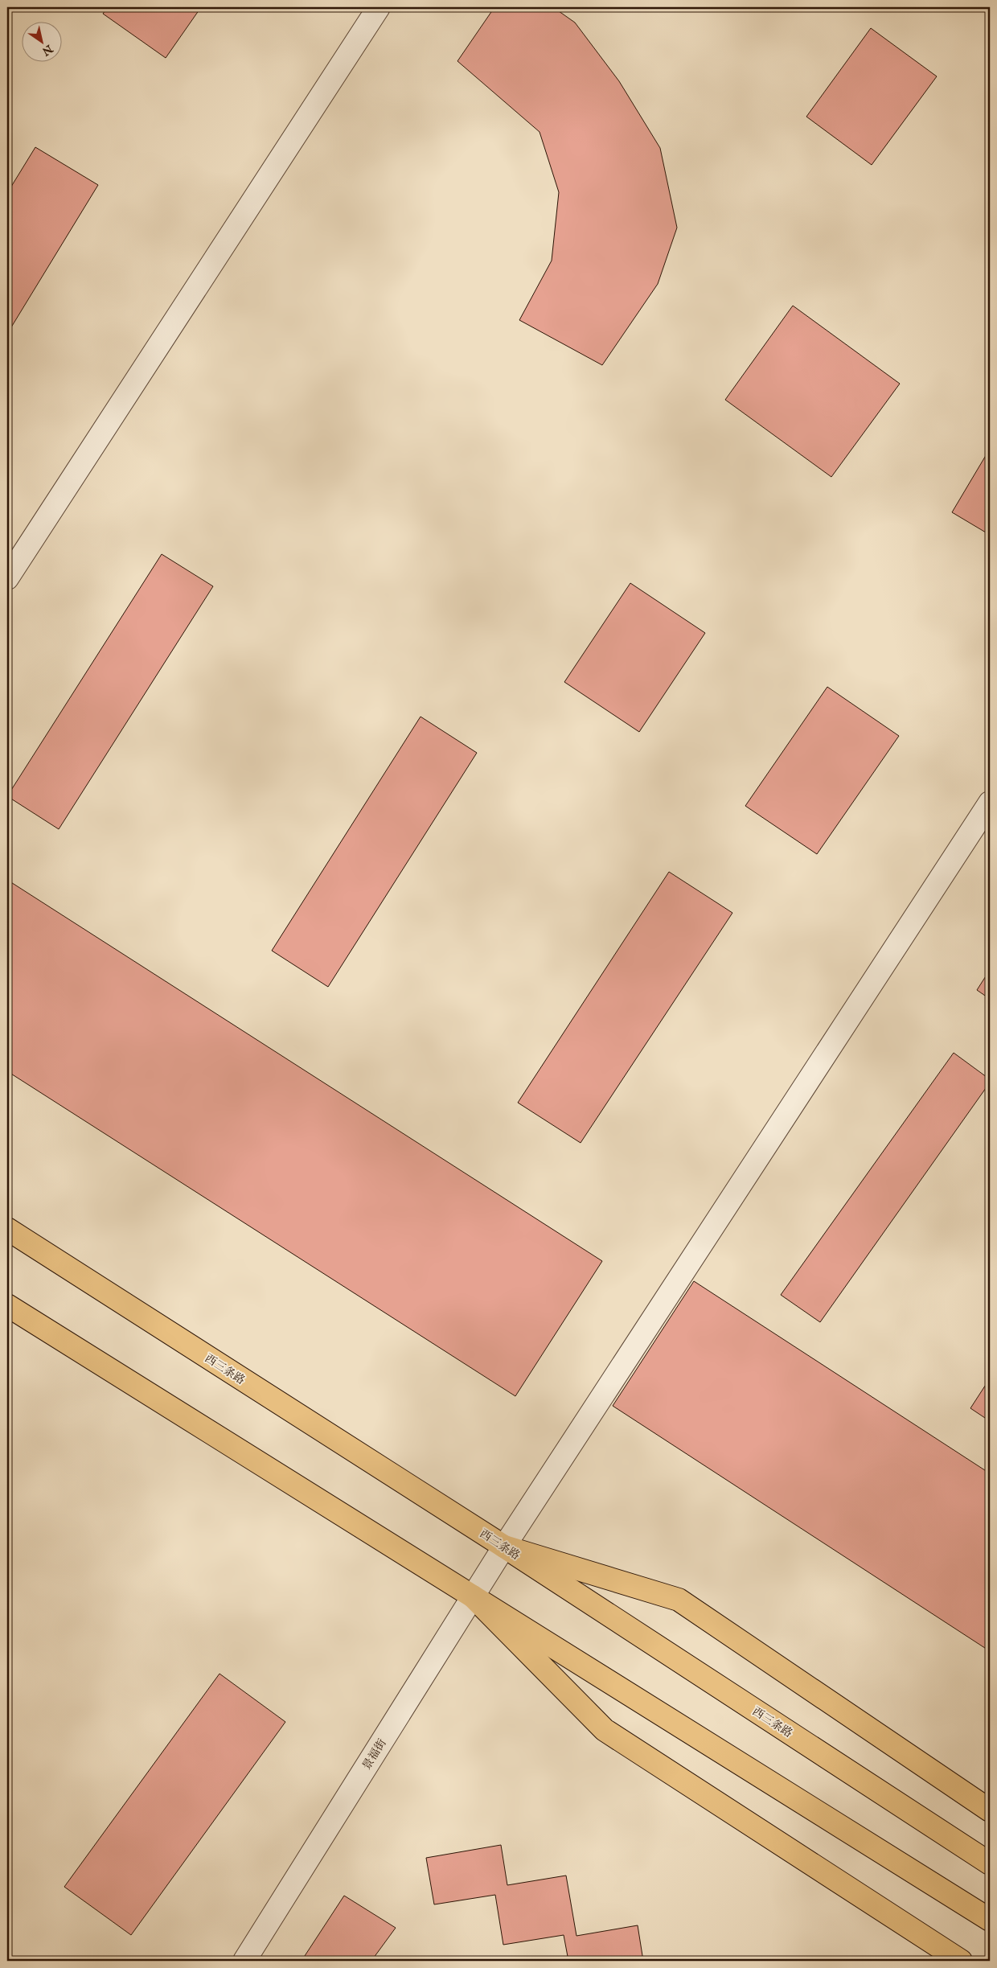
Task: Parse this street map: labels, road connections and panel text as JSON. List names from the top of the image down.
{
  "streets": {
    "main road": ["西三条路"],
    "street": ["景福街"]
  },
  "crossings": [
    ["西三条路", "景福街"]
  ],
  "north": "bottom right"
}
